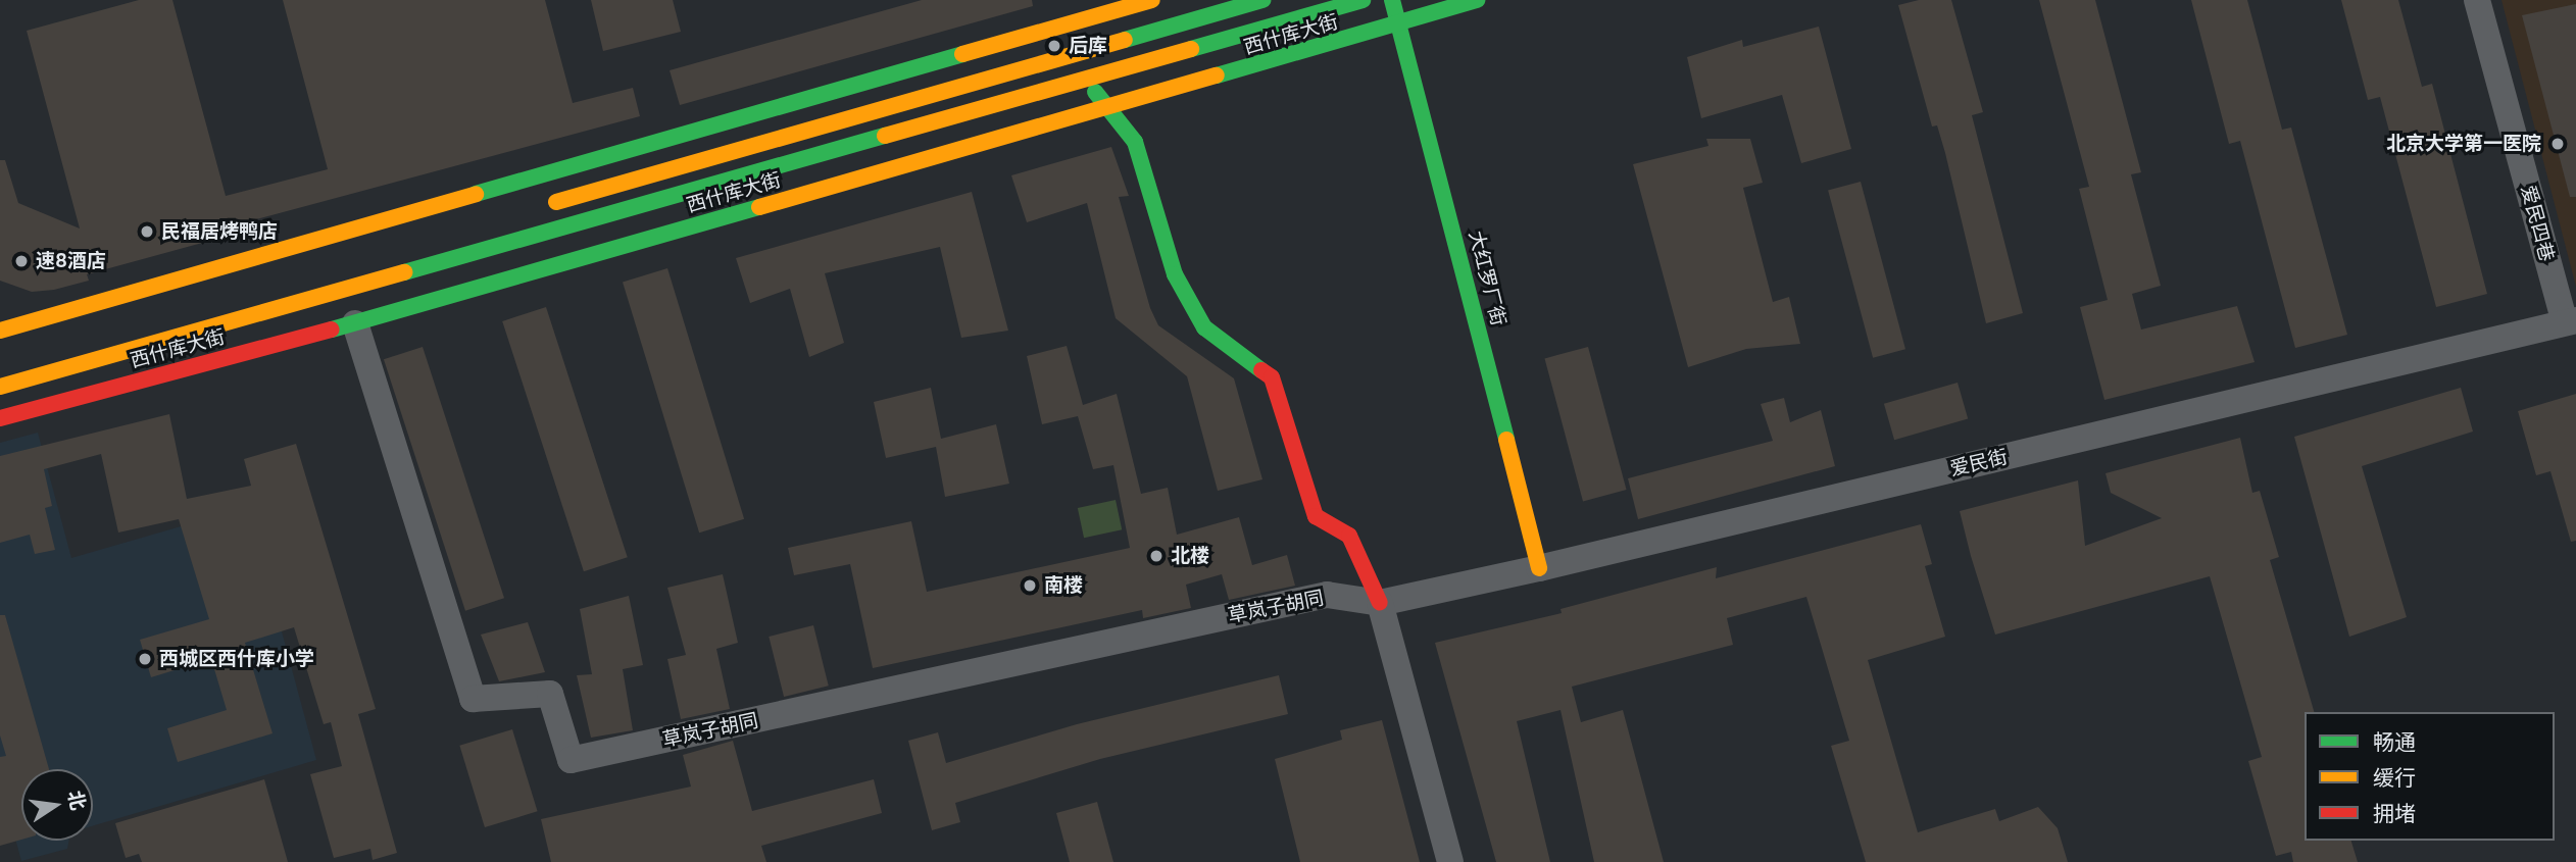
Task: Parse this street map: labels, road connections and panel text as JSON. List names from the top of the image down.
{
  "streets": {
    "street": [
      "西什库大街",
      "爱民四巷",
      "大红罗厂街",
      "爱民街",
      "草岚子胡同"
    ]
  },
  "crossings": [
    ["西什库大街", "大红罗厂街"],
    ["西什库大街", "草岚子胡同"],
    ["爱民四巷", "爱民街"],
    ["大红罗厂街", "爱民街"],
    ["爱民街", "草岚子胡同"]
  ],
  "places": [
    "后库",
    "北京大学第一医院",
    "民福居烤鸭店",
    "速8酒店",
    "北楼",
    "南楼",
    "西城区西什库小学"
  ],
  "legend": ["畅通", "缓行", "拥堵"],
  "north": "right"
}
